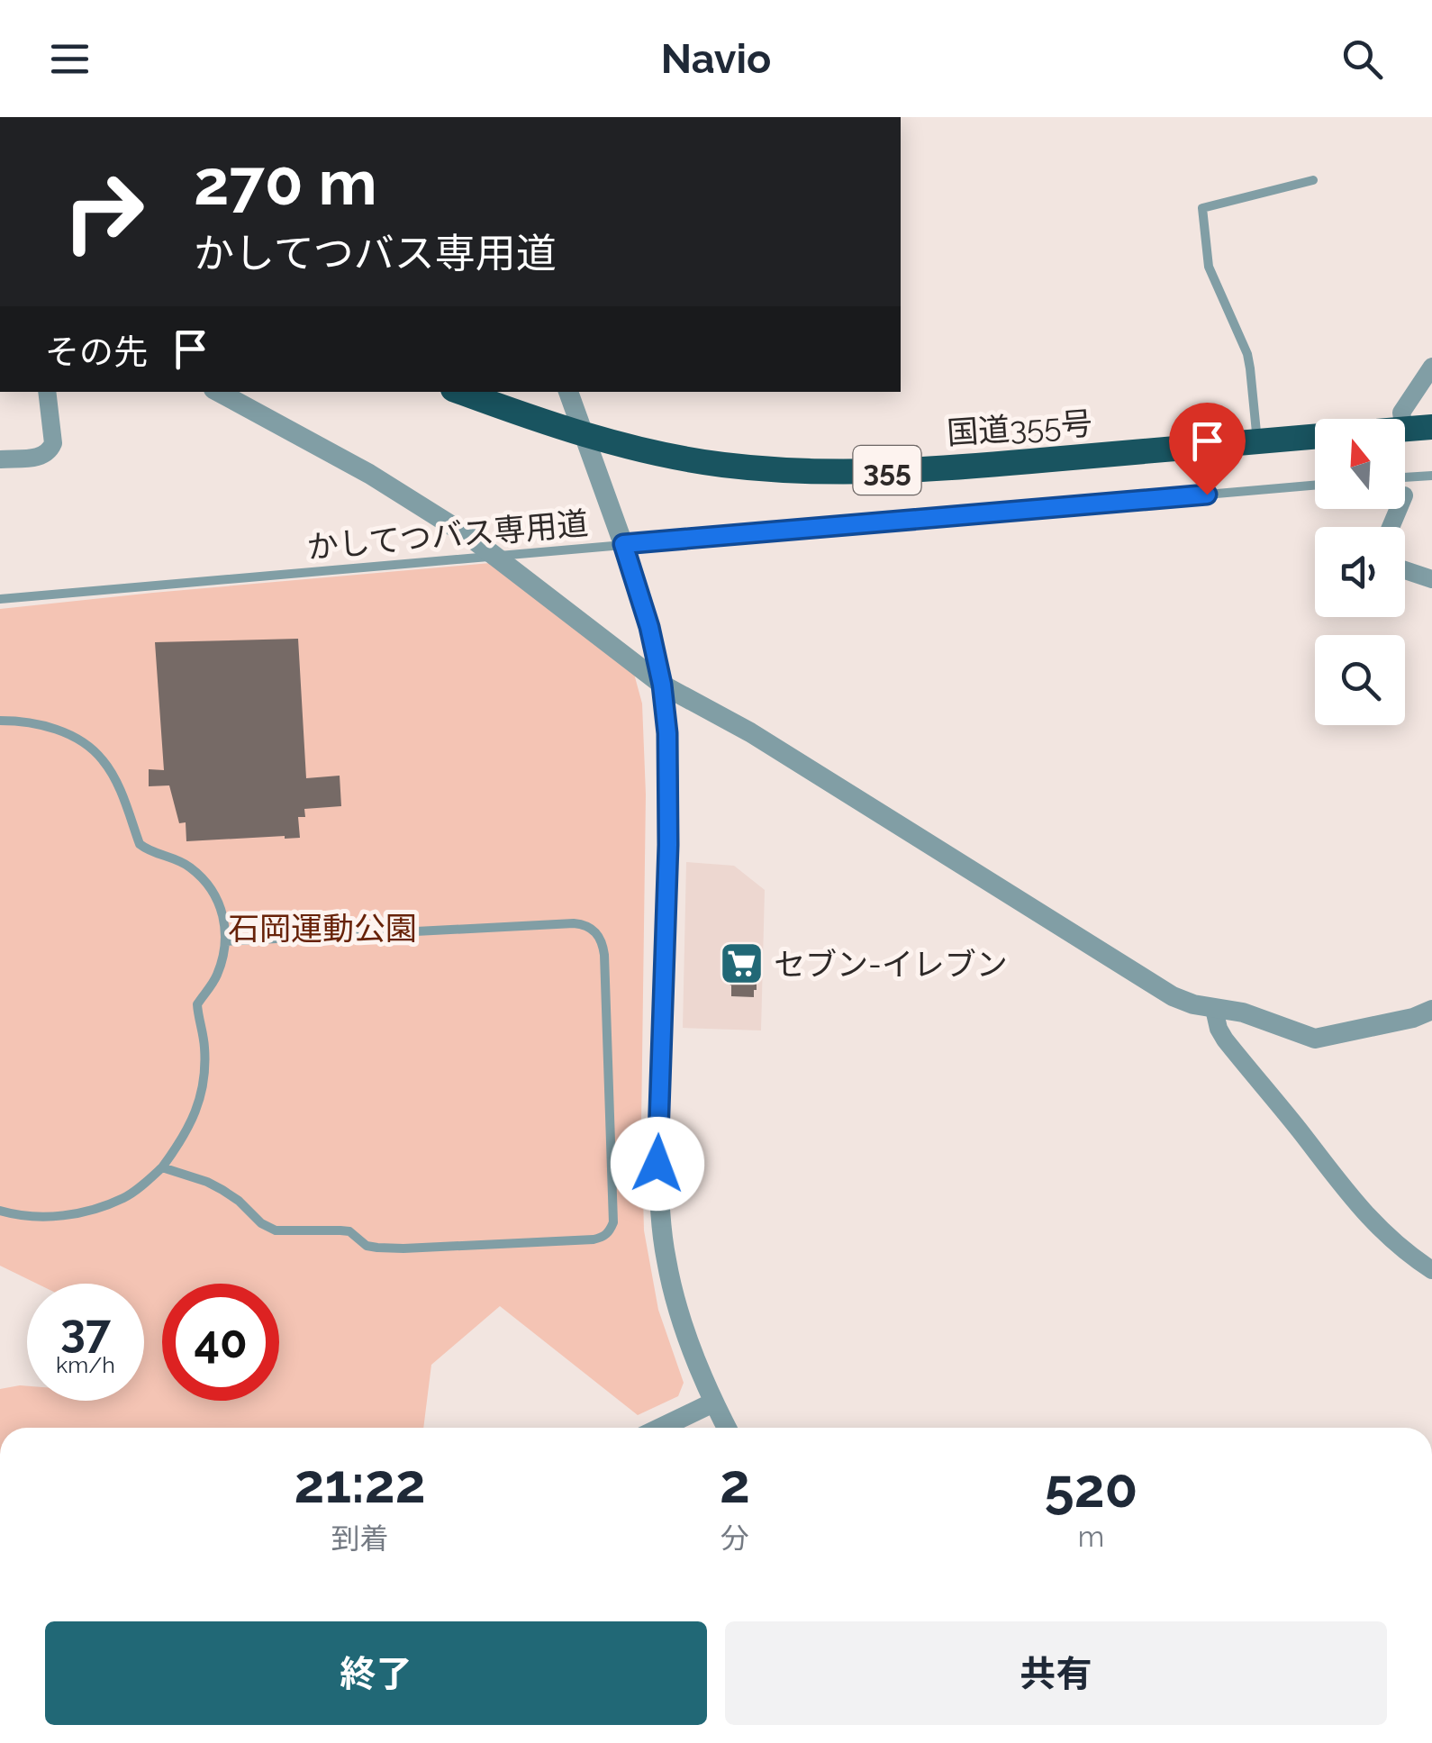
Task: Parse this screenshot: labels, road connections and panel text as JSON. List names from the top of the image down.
{
  "streets": {
    "highway": ["国道355号", "355"],
    "lane": ["かしてつバス専用道"]
  },
  "parks": ["石岡運動公園"],
  "places": {
    "supermarket": ["セブン-イレブン"]
  },
  "north": "top",
  "page": {
    "header": "Navio",
    "turn": ["270 m", "かしてつバス専用道"],
    "then": "その先",
    "speed": "37 km/h",
    "limit": "40",
    "eta": [
      "21:22",
      "到着",
      "2",
      "分",
      "520",
      "m"
    ],
    "buttons": ["終了", "共有"]
  }
}
